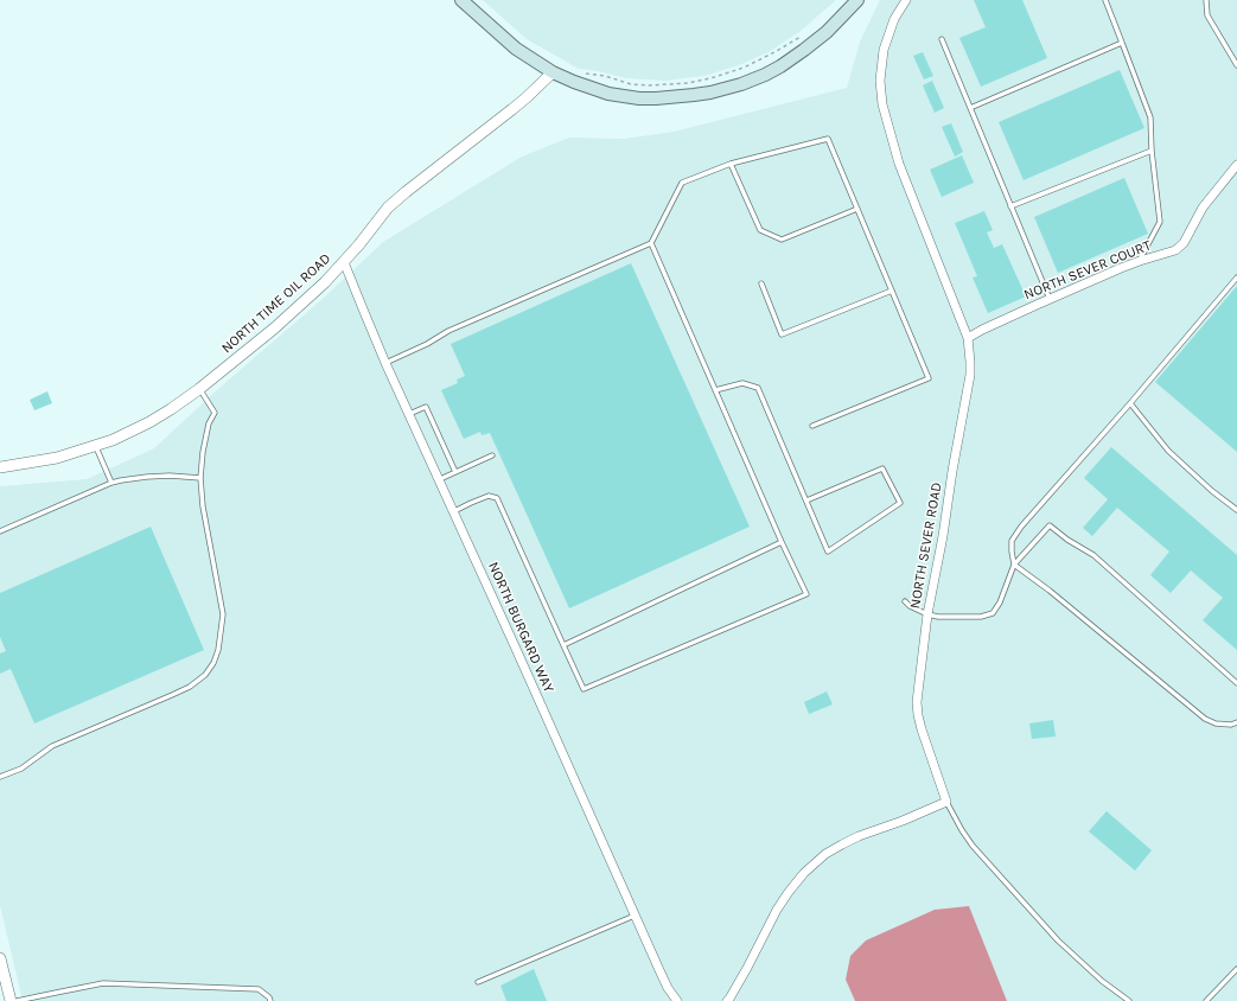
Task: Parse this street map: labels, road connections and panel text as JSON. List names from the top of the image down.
{
  "streets": {
    "street": [
      "NORTH SEVER COURT",
      "NORTH TIME OIL ROAD",
      "NORTH SEVER ROAD",
      "NORTH BURGARD WAY"
    ]
  },
  "crossings": [
    ["NORTH SEVER COURT", "NORTH SEVER ROAD"],
    ["NORTH TIME OIL ROAD", "NORTH BURGARD WAY"]
  ]
}
